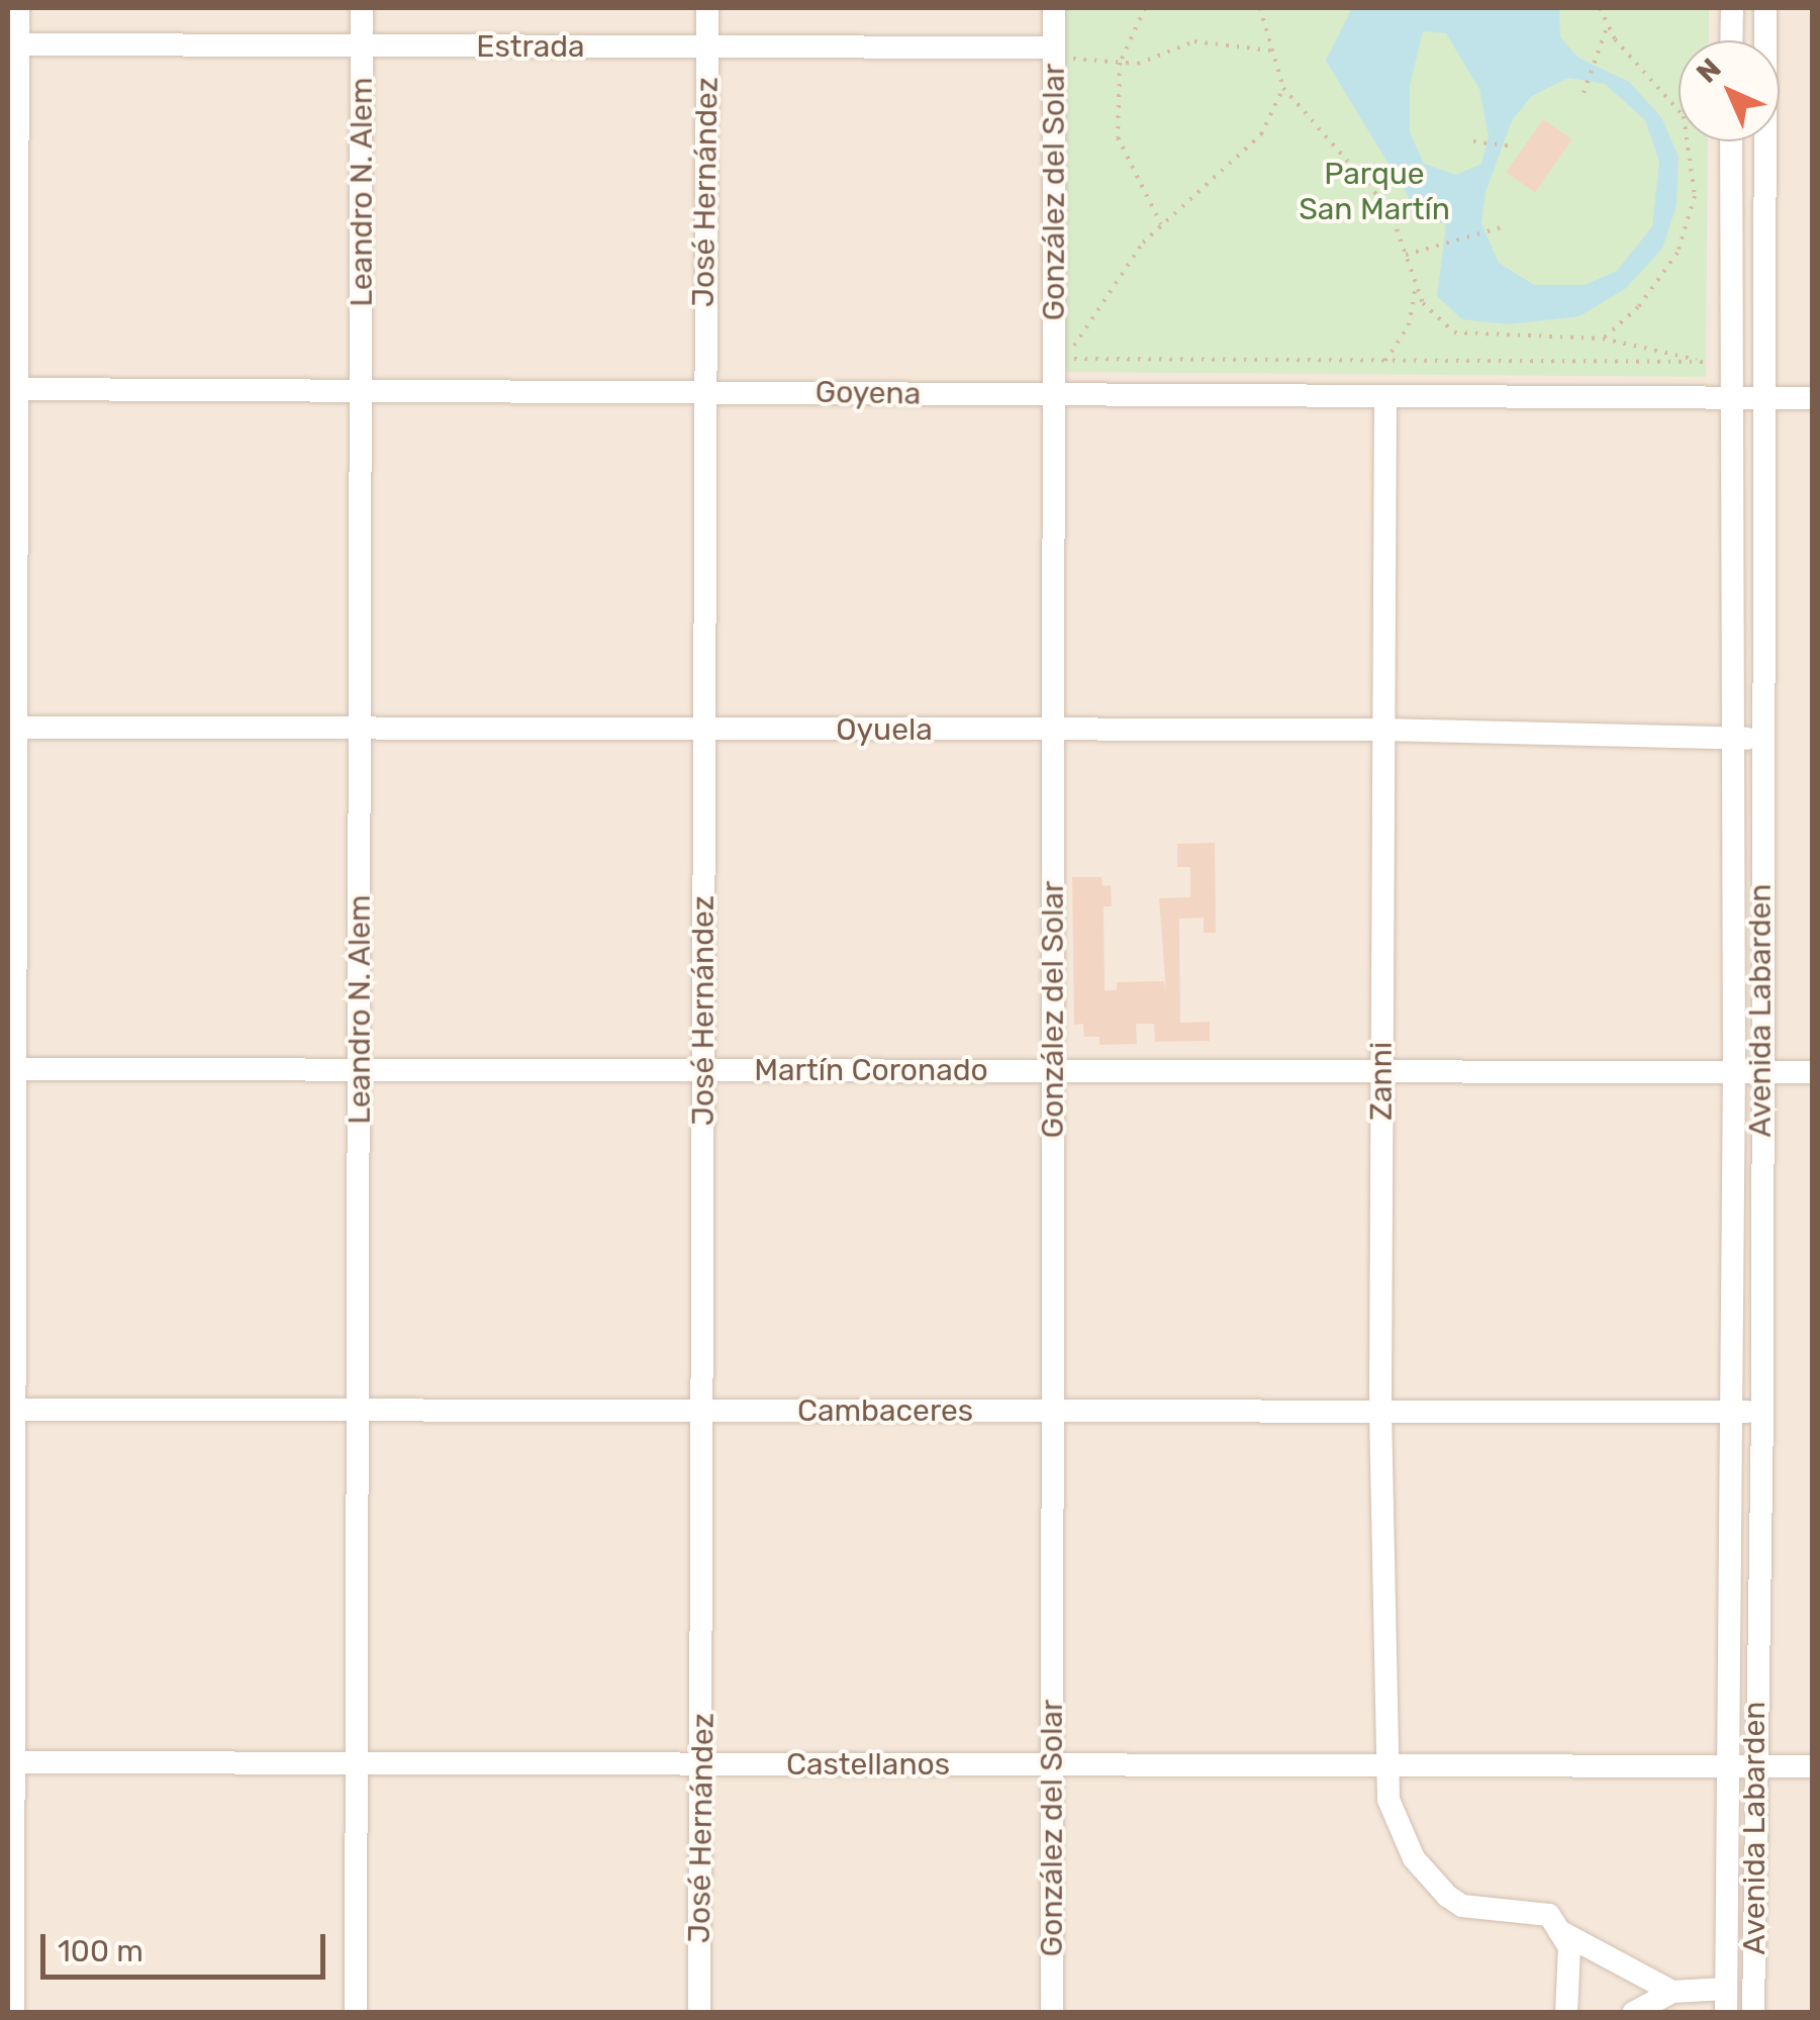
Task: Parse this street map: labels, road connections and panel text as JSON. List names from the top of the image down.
{
  "streets": {
    "street": [
      "Estrada",
      "Leandro N. Alem",
      "José Hernández",
      "González del Solar",
      "Goyena",
      "Oyuela",
      "Avenida Labarden",
      "Martín Coronado",
      "Zanni",
      "Cambaceres",
      "Castellanos"
    ]
  },
  "crossings": [
    ["Estrada", "Leandro N. Alem"],
    ["Estrada", "José Hernández"],
    ["Estrada", "González del Solar"],
    ["Leandro N. Alem", "Goyena"],
    ["Leandro N. Alem", "Oyuela"],
    ["Leandro N. Alem", "Martín Coronado"],
    ["Leandro N. Alem", "Cambaceres"],
    ["Leandro N. Alem", "Castellanos"],
    ["José Hernández", "Goyena"],
    ["José Hernández", "Oyuela"],
    ["José Hernández", "Martín Coronado"],
    ["José Hernández", "Cambaceres"],
    ["José Hernández", "Castellanos"],
    ["González del Solar", "Goyena"],
    ["González del Solar", "Oyuela"],
    ["González del Solar", "Martín Coronado"],
    ["González del Solar", "Cambaceres"],
    ["González del Solar", "Castellanos"],
    ["Goyena", "Avenida Labarden"],
    ["Goyena", "Zanni"],
    ["Oyuela", "Avenida Labarden"],
    ["Oyuela", "Zanni"],
    ["Avenida Labarden", "Martín Coronado"],
    ["Avenida Labarden", "Cambaceres"],
    ["Avenida Labarden", "Castellanos"],
    ["Martín Coronado", "Zanni"],
    ["Zanni", "Cambaceres"],
    ["Zanni", "Castellanos"]
  ],
  "parks": ["Parque San Martín"],
  "scale_bar": "100 m",
  "north": "top left"
}
